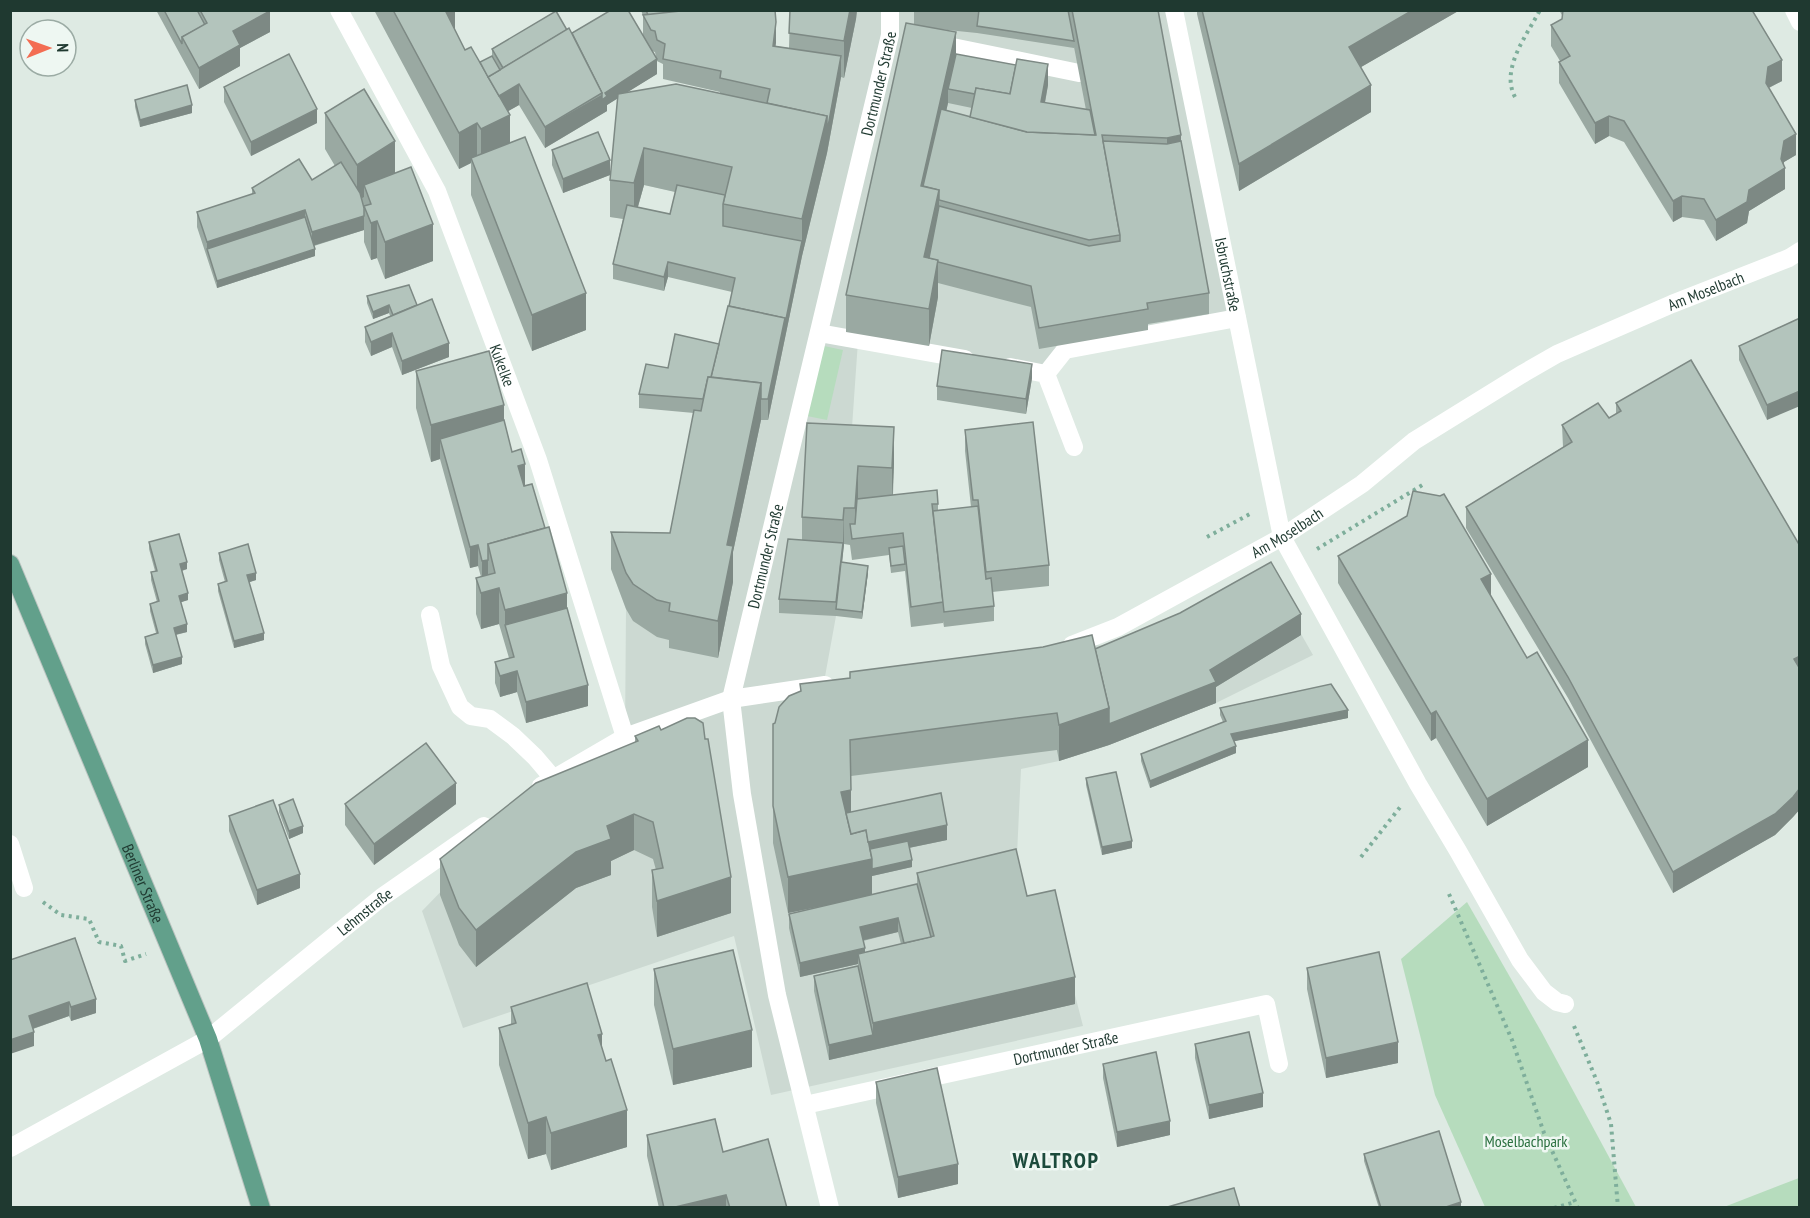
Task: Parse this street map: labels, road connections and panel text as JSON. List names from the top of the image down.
{
  "streets": {
    "main road": ["Berliner Straße"],
    "street": [
      "Dortmunder Straße",
      "Isbruchstraße",
      "Am Moselbach",
      "Kukelke",
      "Lehmstraße"
    ]
  },
  "crossings": [
    ["Isbruchstraße", "Am Moselbach"],
    ["Berliner Straße", "Lehmstraße"]
  ],
  "districts": ["WALTROP"],
  "parks": ["Moselbachpark"],
  "north": "right"
}
